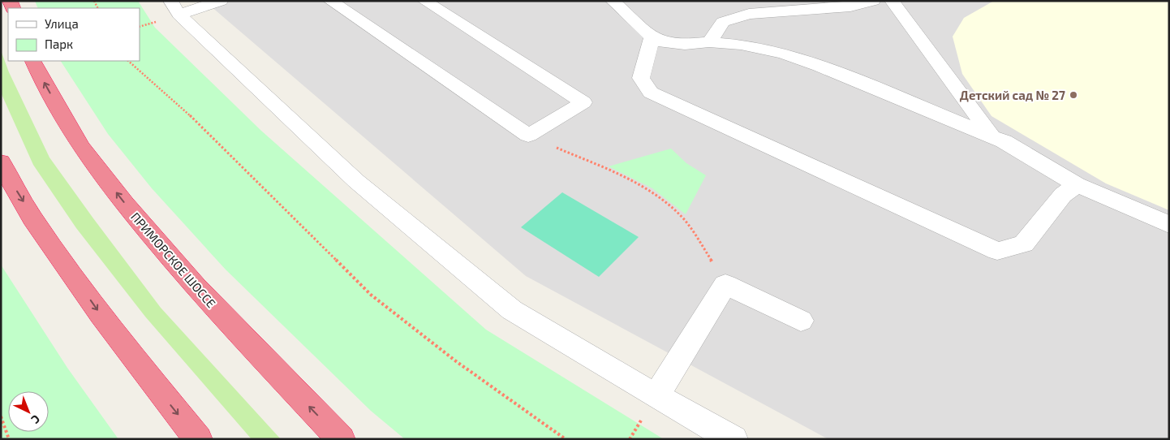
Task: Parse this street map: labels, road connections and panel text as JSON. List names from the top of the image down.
{
  "streets": {
    "highway": ["ПРИМОРСКОЕ ШОССЕ"]
  },
  "places": ["Детский сад № 27"],
  "legend": ["Улица", "Парк"],
  "north": "bottom right"
}
